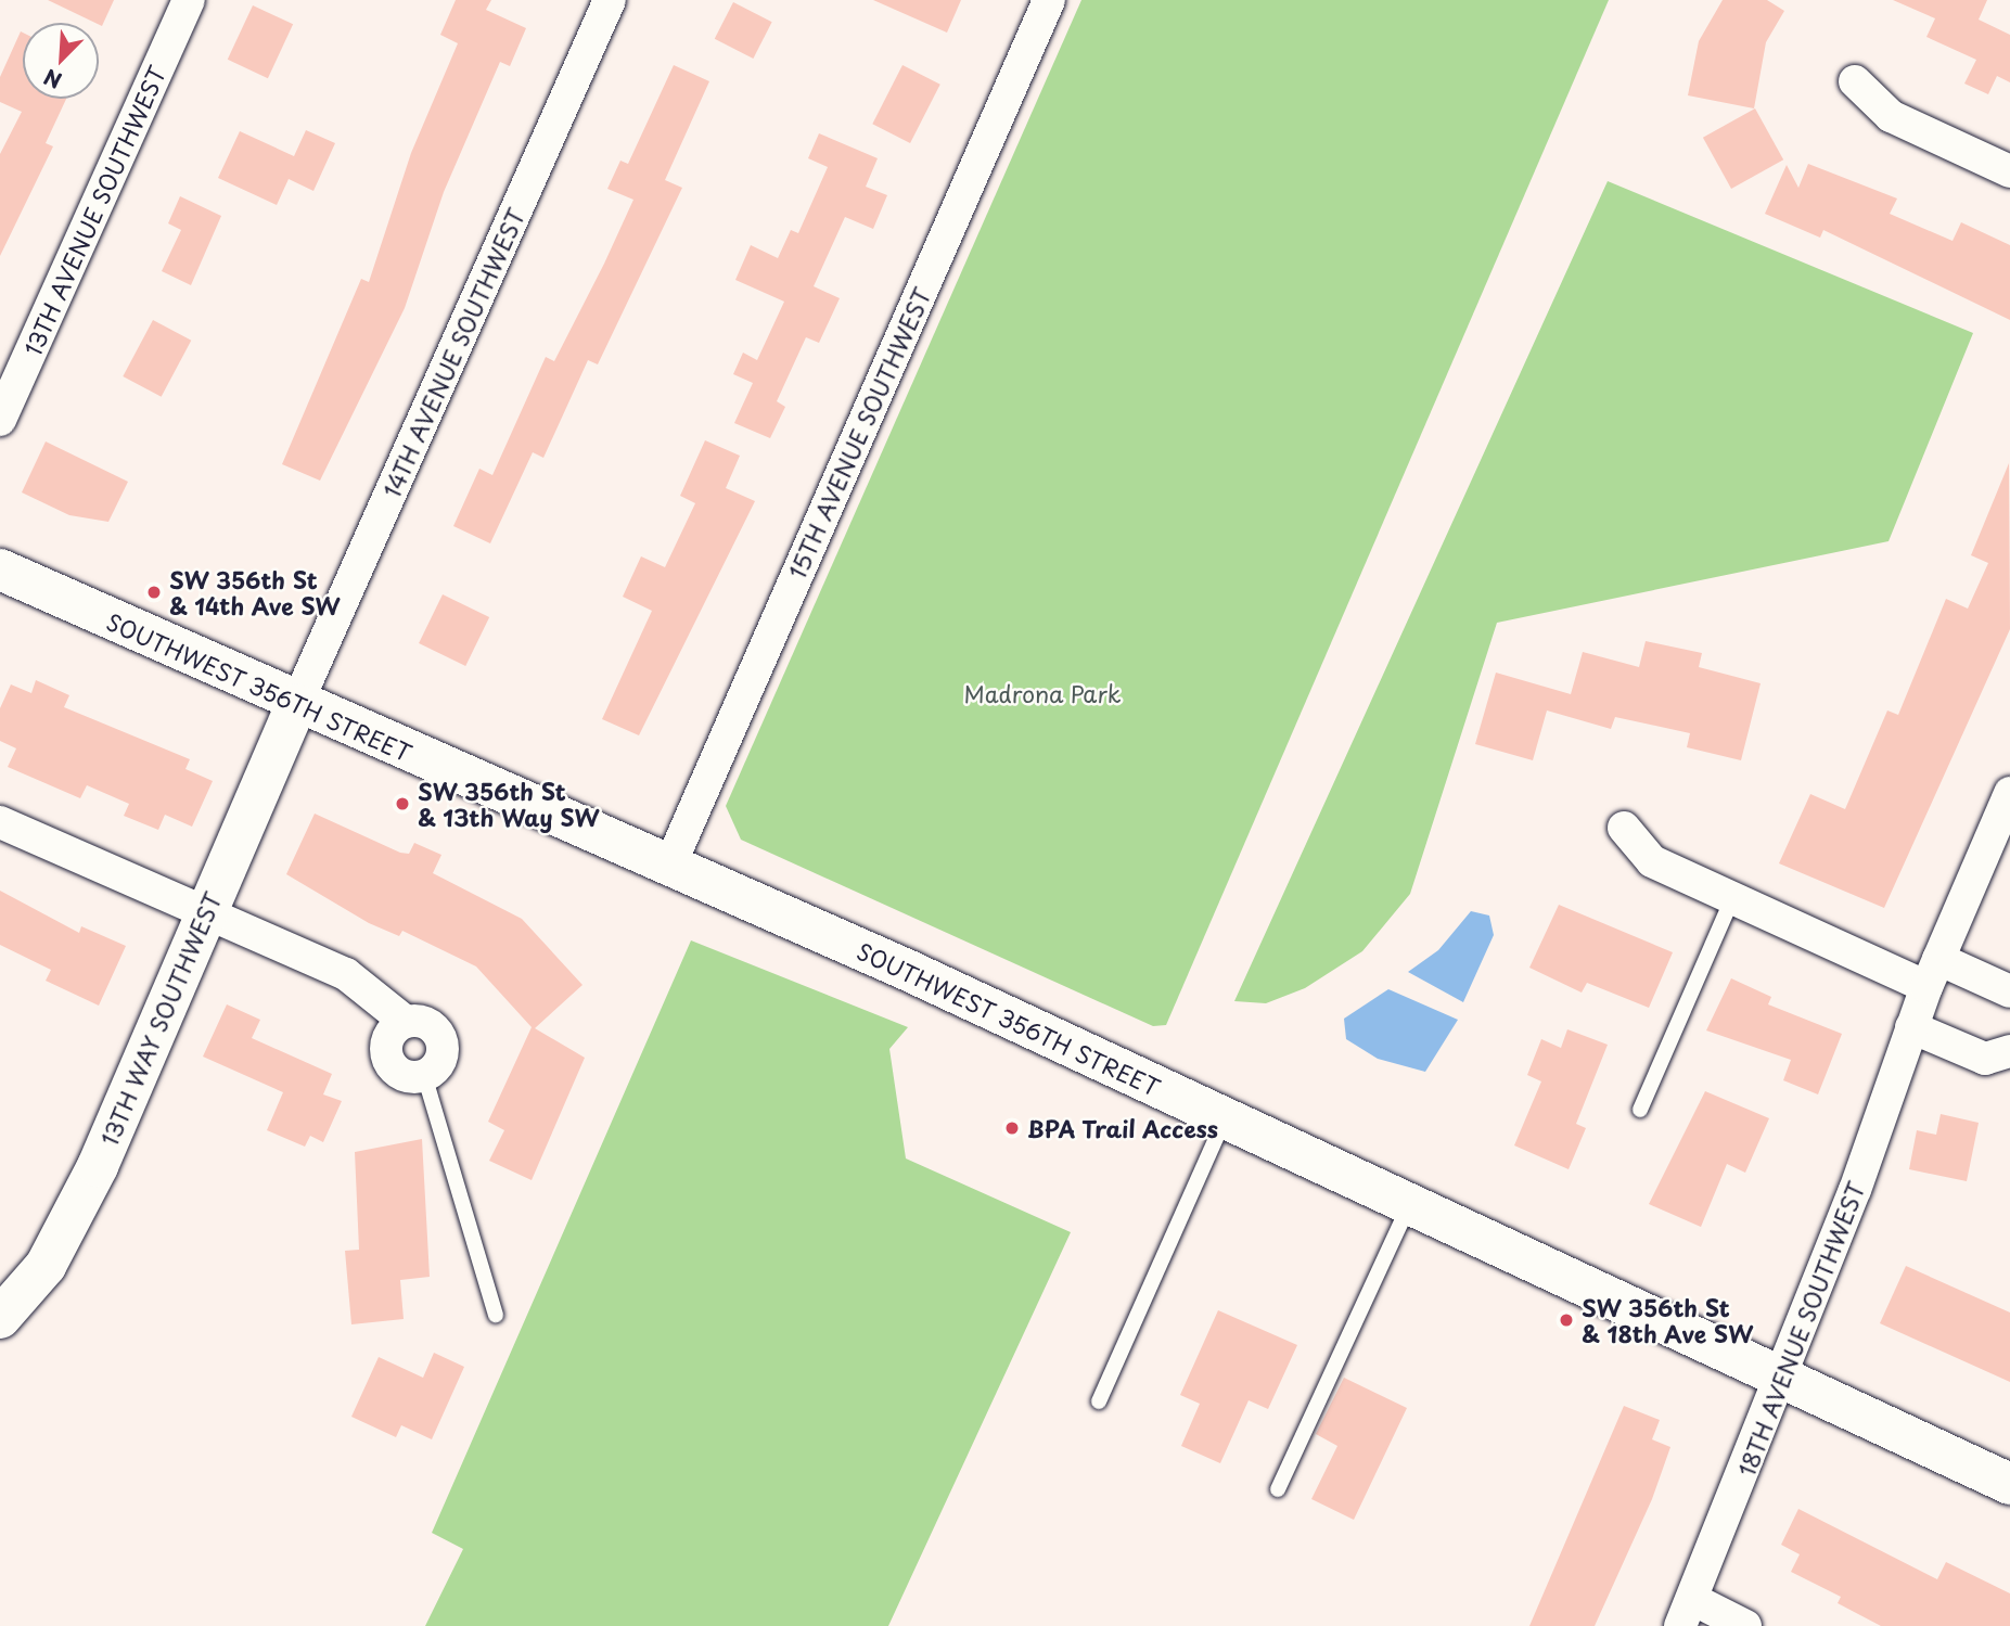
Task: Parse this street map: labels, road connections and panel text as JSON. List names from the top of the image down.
{
  "streets": {
    "main road": ["SOUTHWEST 356TH STREET", "13TH WAY SOUTHWEST"],
    "street": [
      "13TH AVENUE SOUTHWEST",
      "14TH AVENUE SOUTHWEST",
      "15TH AVENUE SOUTHWEST",
      "18TH AVENUE SOUTHWEST"
    ]
  },
  "crossings": [
    ["14TH AVENUE SOUTHWEST", "SOUTHWEST 356TH STREET"],
    ["14TH AVENUE SOUTHWEST", "13TH WAY SOUTHWEST"],
    ["15TH AVENUE SOUTHWEST", "SOUTHWEST 356TH STREET"],
    ["SOUTHWEST 356TH STREET", "13TH WAY SOUTHWEST"],
    ["SOUTHWEST 356TH STREET", "18TH AVENUE SOUTHWEST"]
  ],
  "parks": ["Madrona Park"],
  "places": [
    "SW 356th St & 14th Ave SW",
    "SW 356th St & 13th Way SW",
    "BPA Trail Access",
    "SW 356th St & 18th Ave SW"
  ],
  "north": "bottom left"
}
